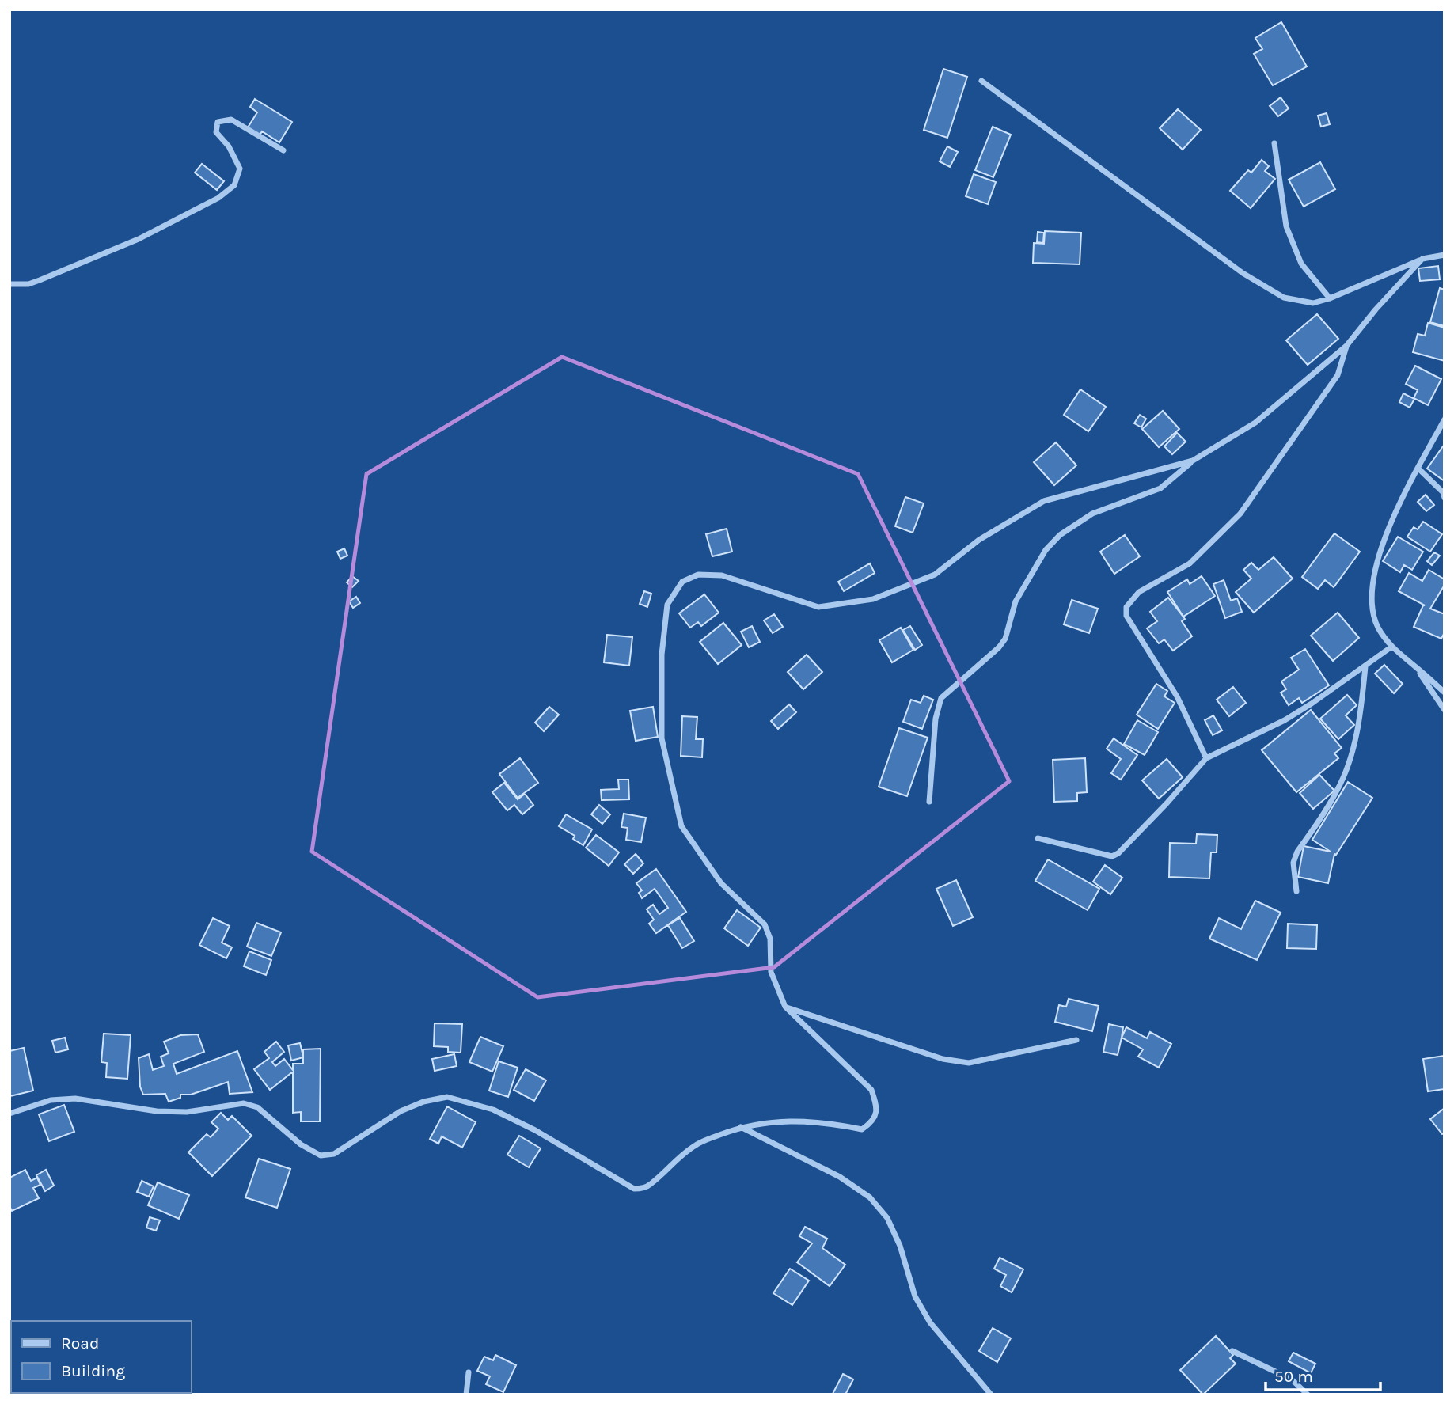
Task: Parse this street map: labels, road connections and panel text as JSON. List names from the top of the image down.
{
  "legend": ["Road", "Building"],
  "scale_bar": "50 m"
}
